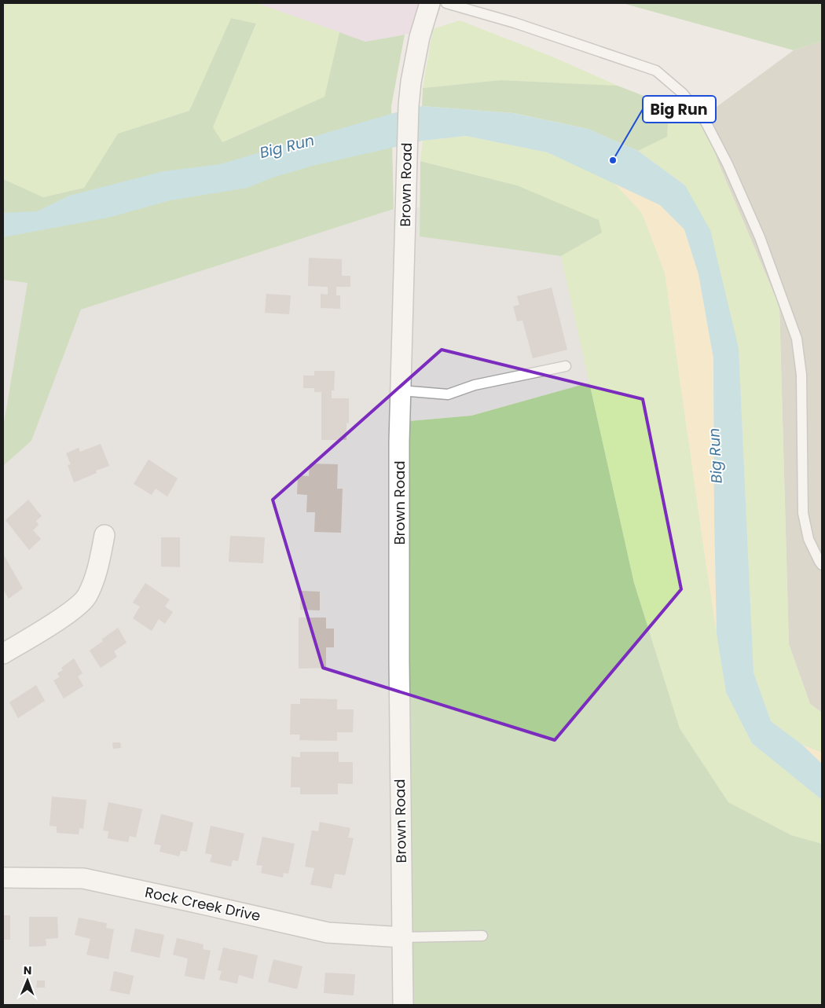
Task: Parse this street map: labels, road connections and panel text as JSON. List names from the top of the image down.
{
  "streets": {
    "street": ["Brown Road", "Rock Creek Drive"]
  },
  "crossings": [
    ["Brown Road", "Rock Creek Drive"]
  ],
  "water": ["Big Run"],
  "places": ["Big Run"],
  "north": "top"
}
